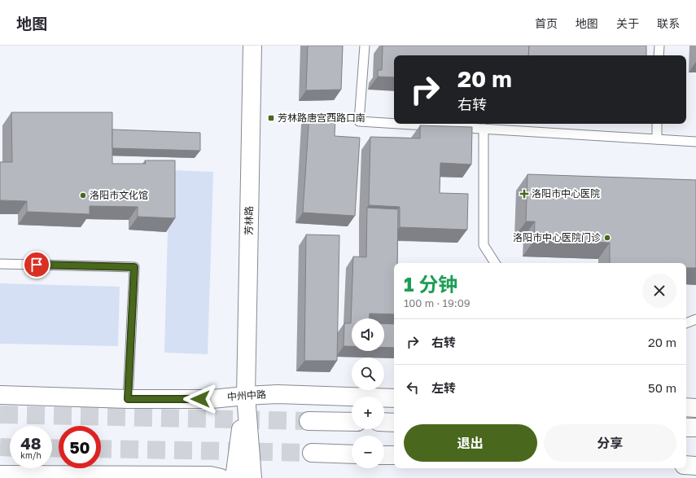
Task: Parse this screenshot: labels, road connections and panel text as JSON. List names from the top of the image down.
{
  "streets": {
    "main road": ["芳林路", "中州中路"]
  },
  "crossings": [
    ["芳林路", "中州中路"]
  ],
  "places": {
    "transit": ["芳林路唐宫西路口南"],
    "health": ["洛阳市中心医院"],
    "other": ["洛阳市文化馆", "洛阳市中心医院门诊"]
  },
  "page": {
    "header": "地图",
    "nav": [
      "首页",
      "地图",
      "关于",
      "联系"
    ],
    "turn": ["20 m", "右转"],
    "heading": ["1 分钟", "100 m · 19:09"],
    "map_buttons": ["+", "−"],
    "list": [
      {
        "name": "右转",
        "value": "20 m"
      },
      {
        "name": "左转",
        "value": "50 m"
      }
    ],
    "buttons": ["退出", "分享"],
    "speed": "48 km/h",
    "limit": "50"
  }
}
